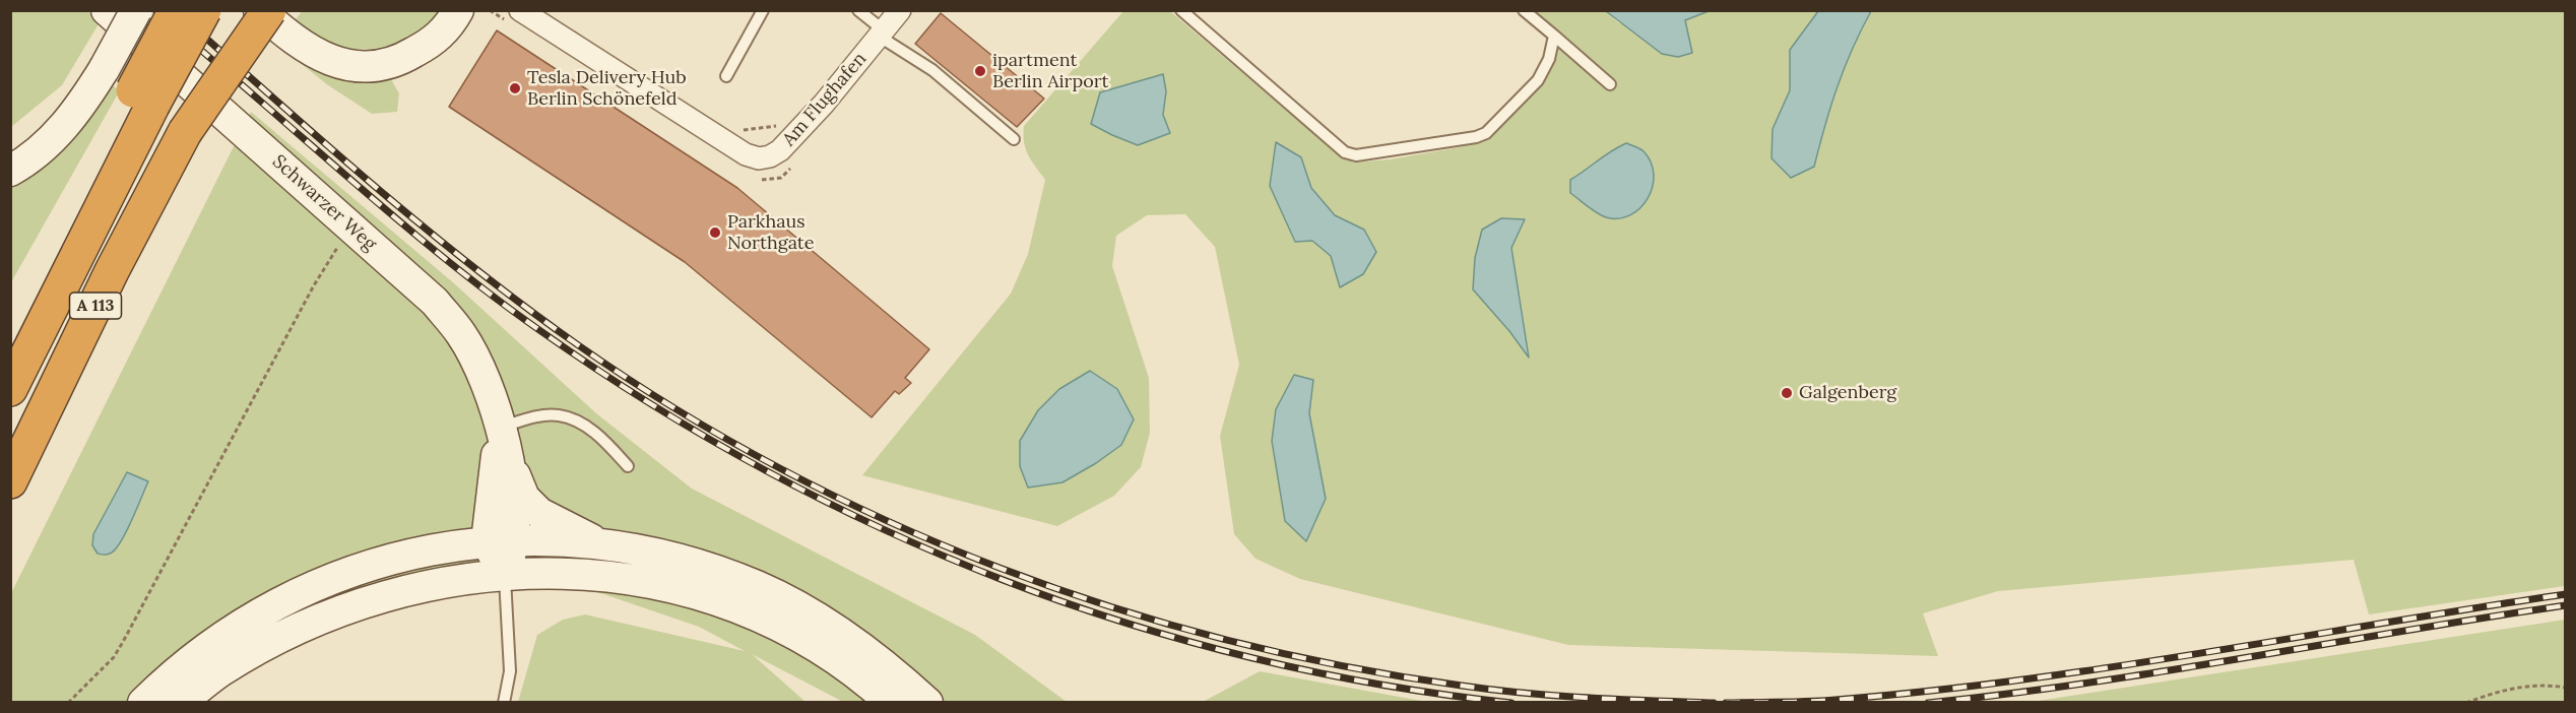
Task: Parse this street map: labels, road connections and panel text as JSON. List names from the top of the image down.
{
  "streets": {
    "highway": ["A 113"],
    "street": ["Am Flughafen", "Schwarzer Weg"]
  },
  "places": [
    "ipartment Berlin Airport",
    "Tesla Delivery Hub Berlin Schönefeld",
    "Parkhaus Northgate",
    "Galgenberg"
  ]
}
